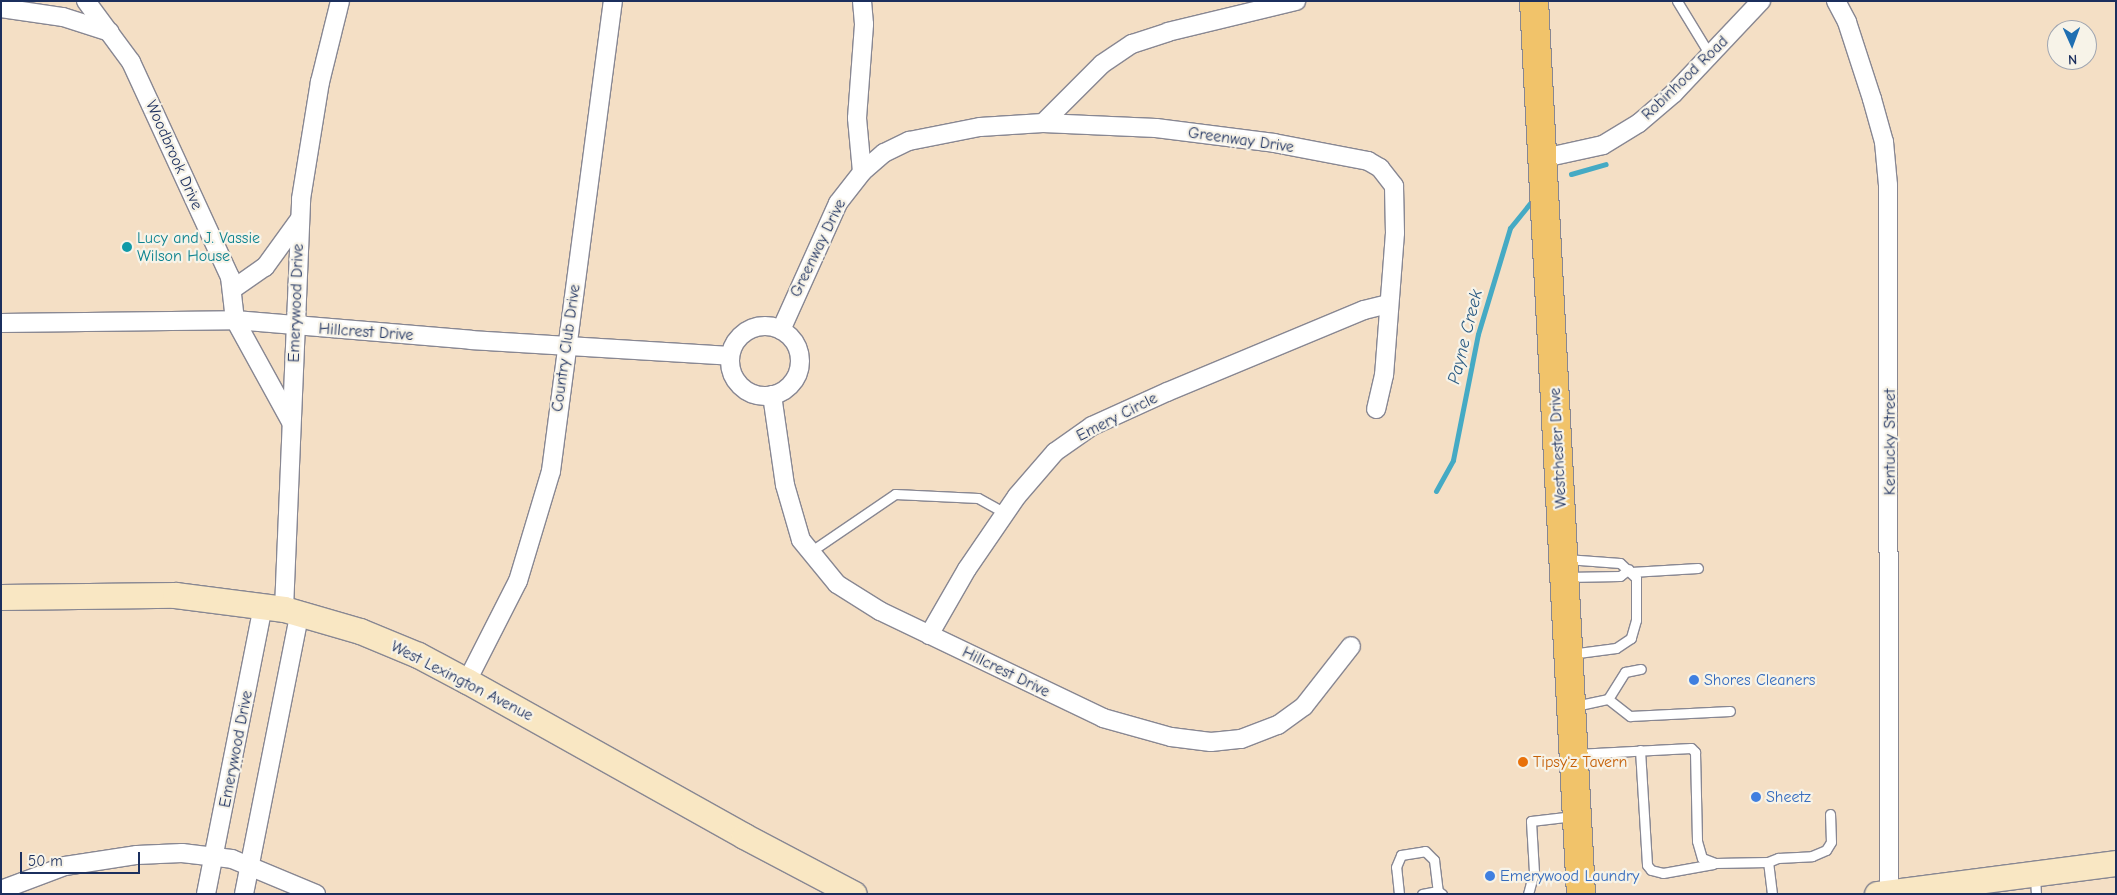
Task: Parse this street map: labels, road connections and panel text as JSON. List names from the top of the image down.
{
  "streets": {
    "main road": ["Westchester Drive"],
    "street": [
      "Robinhood Road",
      "Greenway Drive",
      "Woodbrook Drive",
      "Emerywood Drive",
      "Hillcrest Drive",
      "Country Club Drive",
      "Emery Circle",
      "Kentucky Street",
      "West Lexington Avenue"
    ]
  },
  "crossings": [
    ["Robinhood Road", "Westchester Drive"],
    ["Greenway Drive", "Hillcrest Drive"],
    ["Greenway Drive", "Emery Circle"],
    ["Woodbrook Drive", "Hillcrest Drive"],
    ["Emerywood Drive", "Hillcrest Drive"],
    ["Emerywood Drive", "West Lexington Avenue"],
    ["Hillcrest Drive", "Country Club Drive"],
    ["Hillcrest Drive", "Emery Circle"],
    ["Country Club Drive", "West Lexington Avenue"]
  ],
  "water": ["Payne Creek"],
  "places": [
    "Lucy and J. Vassie Wilson House",
    "Shores Cleaners",
    "Tipsy'z Tavern",
    "Sheetz",
    "Emerywood Laundry"
  ],
  "scale_bar": "50 m",
  "north": "bottom"
}
